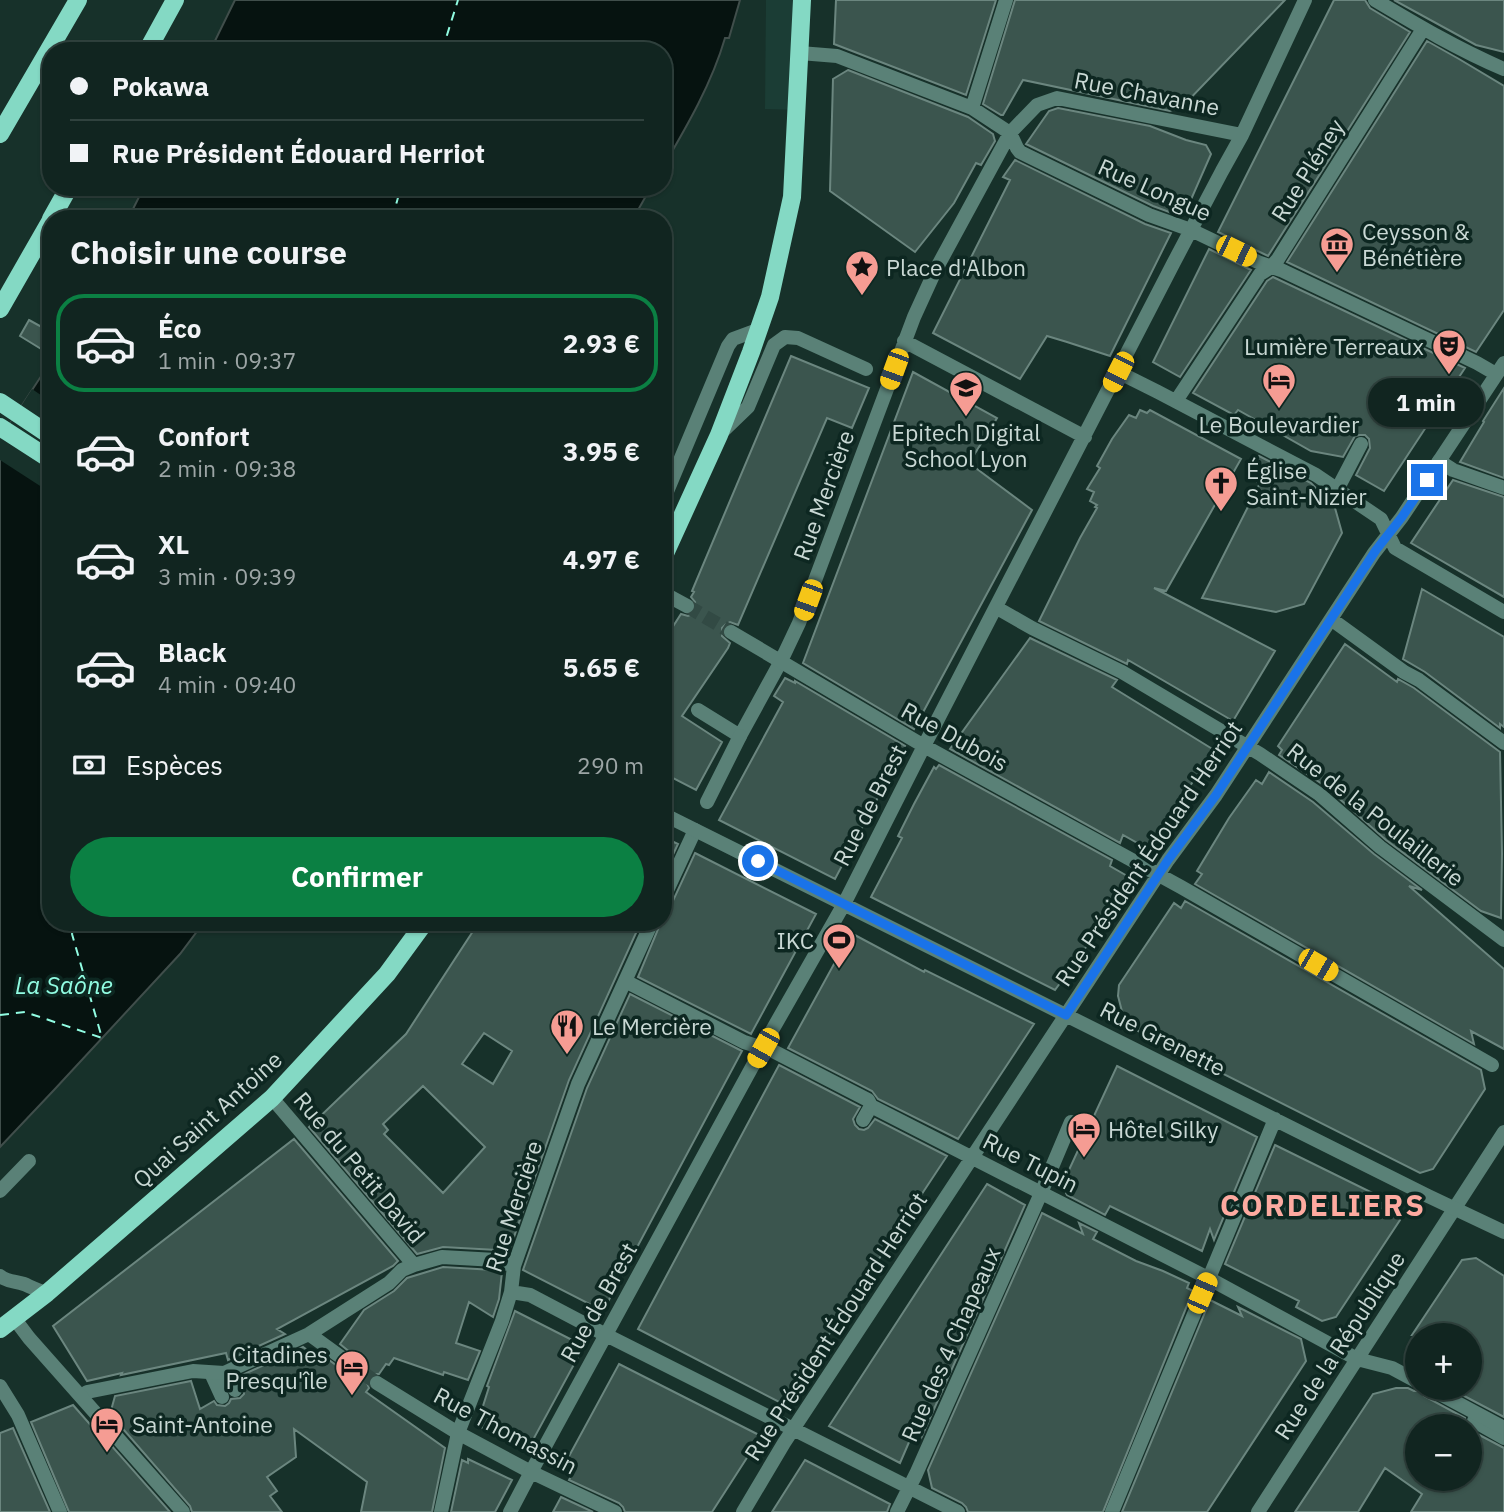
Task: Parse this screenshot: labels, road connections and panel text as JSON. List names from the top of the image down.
{
  "streets": {
    "main road": ["Quai Saint Antoine"],
    "street": [
      "Rue Chavanne",
      "Rue Pléney",
      "Rue Longue",
      "Rue Mercière",
      "Rue Dubois",
      "Rue de Brest",
      "Rue de la Poulaillerie",
      "Rue Président Édouard Herriot",
      "Rue Grenette",
      "Rue Tupin",
      "Rue du Petit David",
      "Rue des 4 Chapeaux",
      "Rue de la République",
      "Rue Thomassin"
    ]
  },
  "crossings": [
    ["Rue Chavanne", "Rue Longue"],
    ["Rue Chavanne", "Rue Mercière"],
    ["Rue Chavanne", "Rue de Brest"],
    ["Rue Pléney", "Rue Longue"],
    ["Rue Longue", "Rue de Brest"],
    ["Rue Longue", "Rue Président Édouard Herriot"],
    ["Rue Mercière", "Rue Dubois"],
    ["Rue Mercière", "Rue Tupin"],
    ["Rue Mercière", "Rue Thomassin"],
    ["Rue Dubois", "Rue de Brest"],
    ["Rue Dubois", "Rue Président Édouard Herriot"],
    ["Rue de Brest", "Rue de la Poulaillerie"],
    ["Rue de Brest", "Rue Grenette"],
    ["Rue de Brest", "Rue Tupin"],
    ["Rue de Brest", "Rue Thomassin"],
    ["Rue de la Poulaillerie", "Rue Président Édouard Herriot"],
    ["Rue Président Édouard Herriot", "Rue Grenette"],
    ["Rue Président Édouard Herriot", "Rue Tupin"],
    ["Rue Grenette", "Rue de la République"],
    ["Quai Saint Antoine", "Rue du Petit David"],
    ["Rue Tupin", "Rue des 4 Chapeaux"],
    ["Rue Tupin", "Rue de la République"]
  ],
  "districts": ["CORDELIERS"],
  "water": ["La Saône"],
  "places": {
    "museum": ["Ceysson & Bénétière"],
    "place": ["Place d'Albon"],
    "theatre": ["Lumière Terreaux"],
    "hotel": [
      "Le Boulevardier",
      "Hôtel Silky",
      "Citadines Presqu'île",
      "Saint-Antoine"
    ],
    "school or university": ["Epitech Digital School Lyon"],
    "church": ["Église Saint-Nizier"],
    "sports": ["IKC"],
    "restaurant": ["Le Mercière"]
  },
  "page": {
    "banner": ["Pokawa", "Rue Président Édouard Herriot"],
    "heading": "Choisir une course",
    "list": [
      {
        "name": "Éco",
        "note": "1 min · 09:37",
        "value": "2.93 €"
      },
      {
        "name": "Confort",
        "note": "2 min · 09:38",
        "value": "3.95 €"
      },
      {
        "name": "XL",
        "note": "3 min · 09:39",
        "value": "4.97 €"
      },
      {
        "name": "Black",
        "note": "4 min · 09:40",
        "value": "5.65 €"
      }
    ],
    "bubble": "1 min",
    "pay": ["Espèces", "290 m"],
    "buttons": "Confirmer",
    "map_buttons": ["+", "−"]
  }
}
